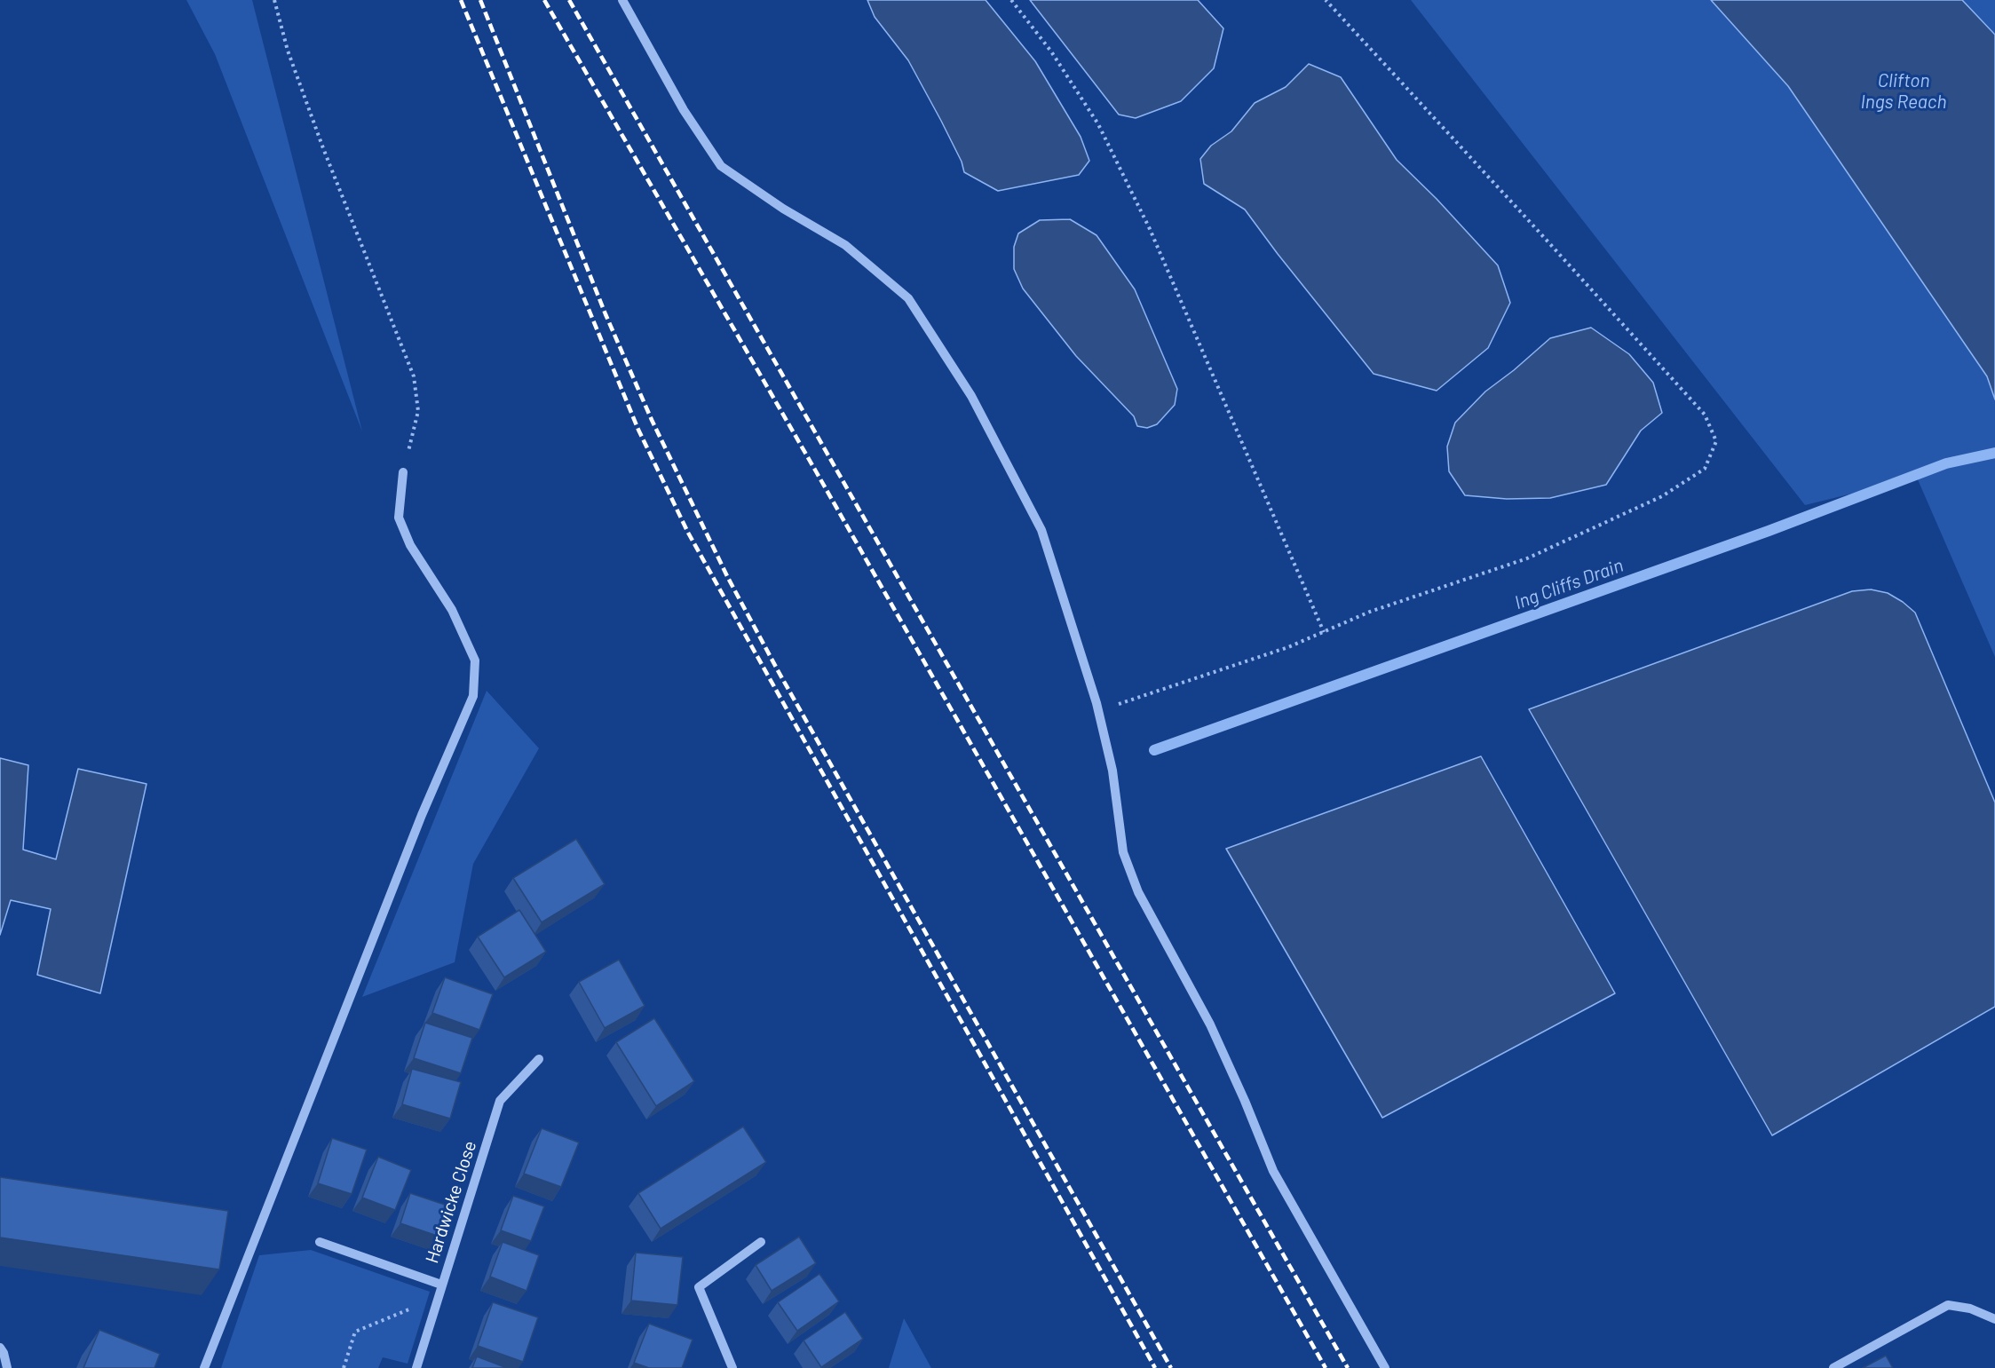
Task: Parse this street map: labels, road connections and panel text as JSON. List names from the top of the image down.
{
  "streets": {
    "street": ["Hardwicke Close"]
  },
  "water": ["Clifton Ings Reach", "Ing Cliffs Drain"]
}
